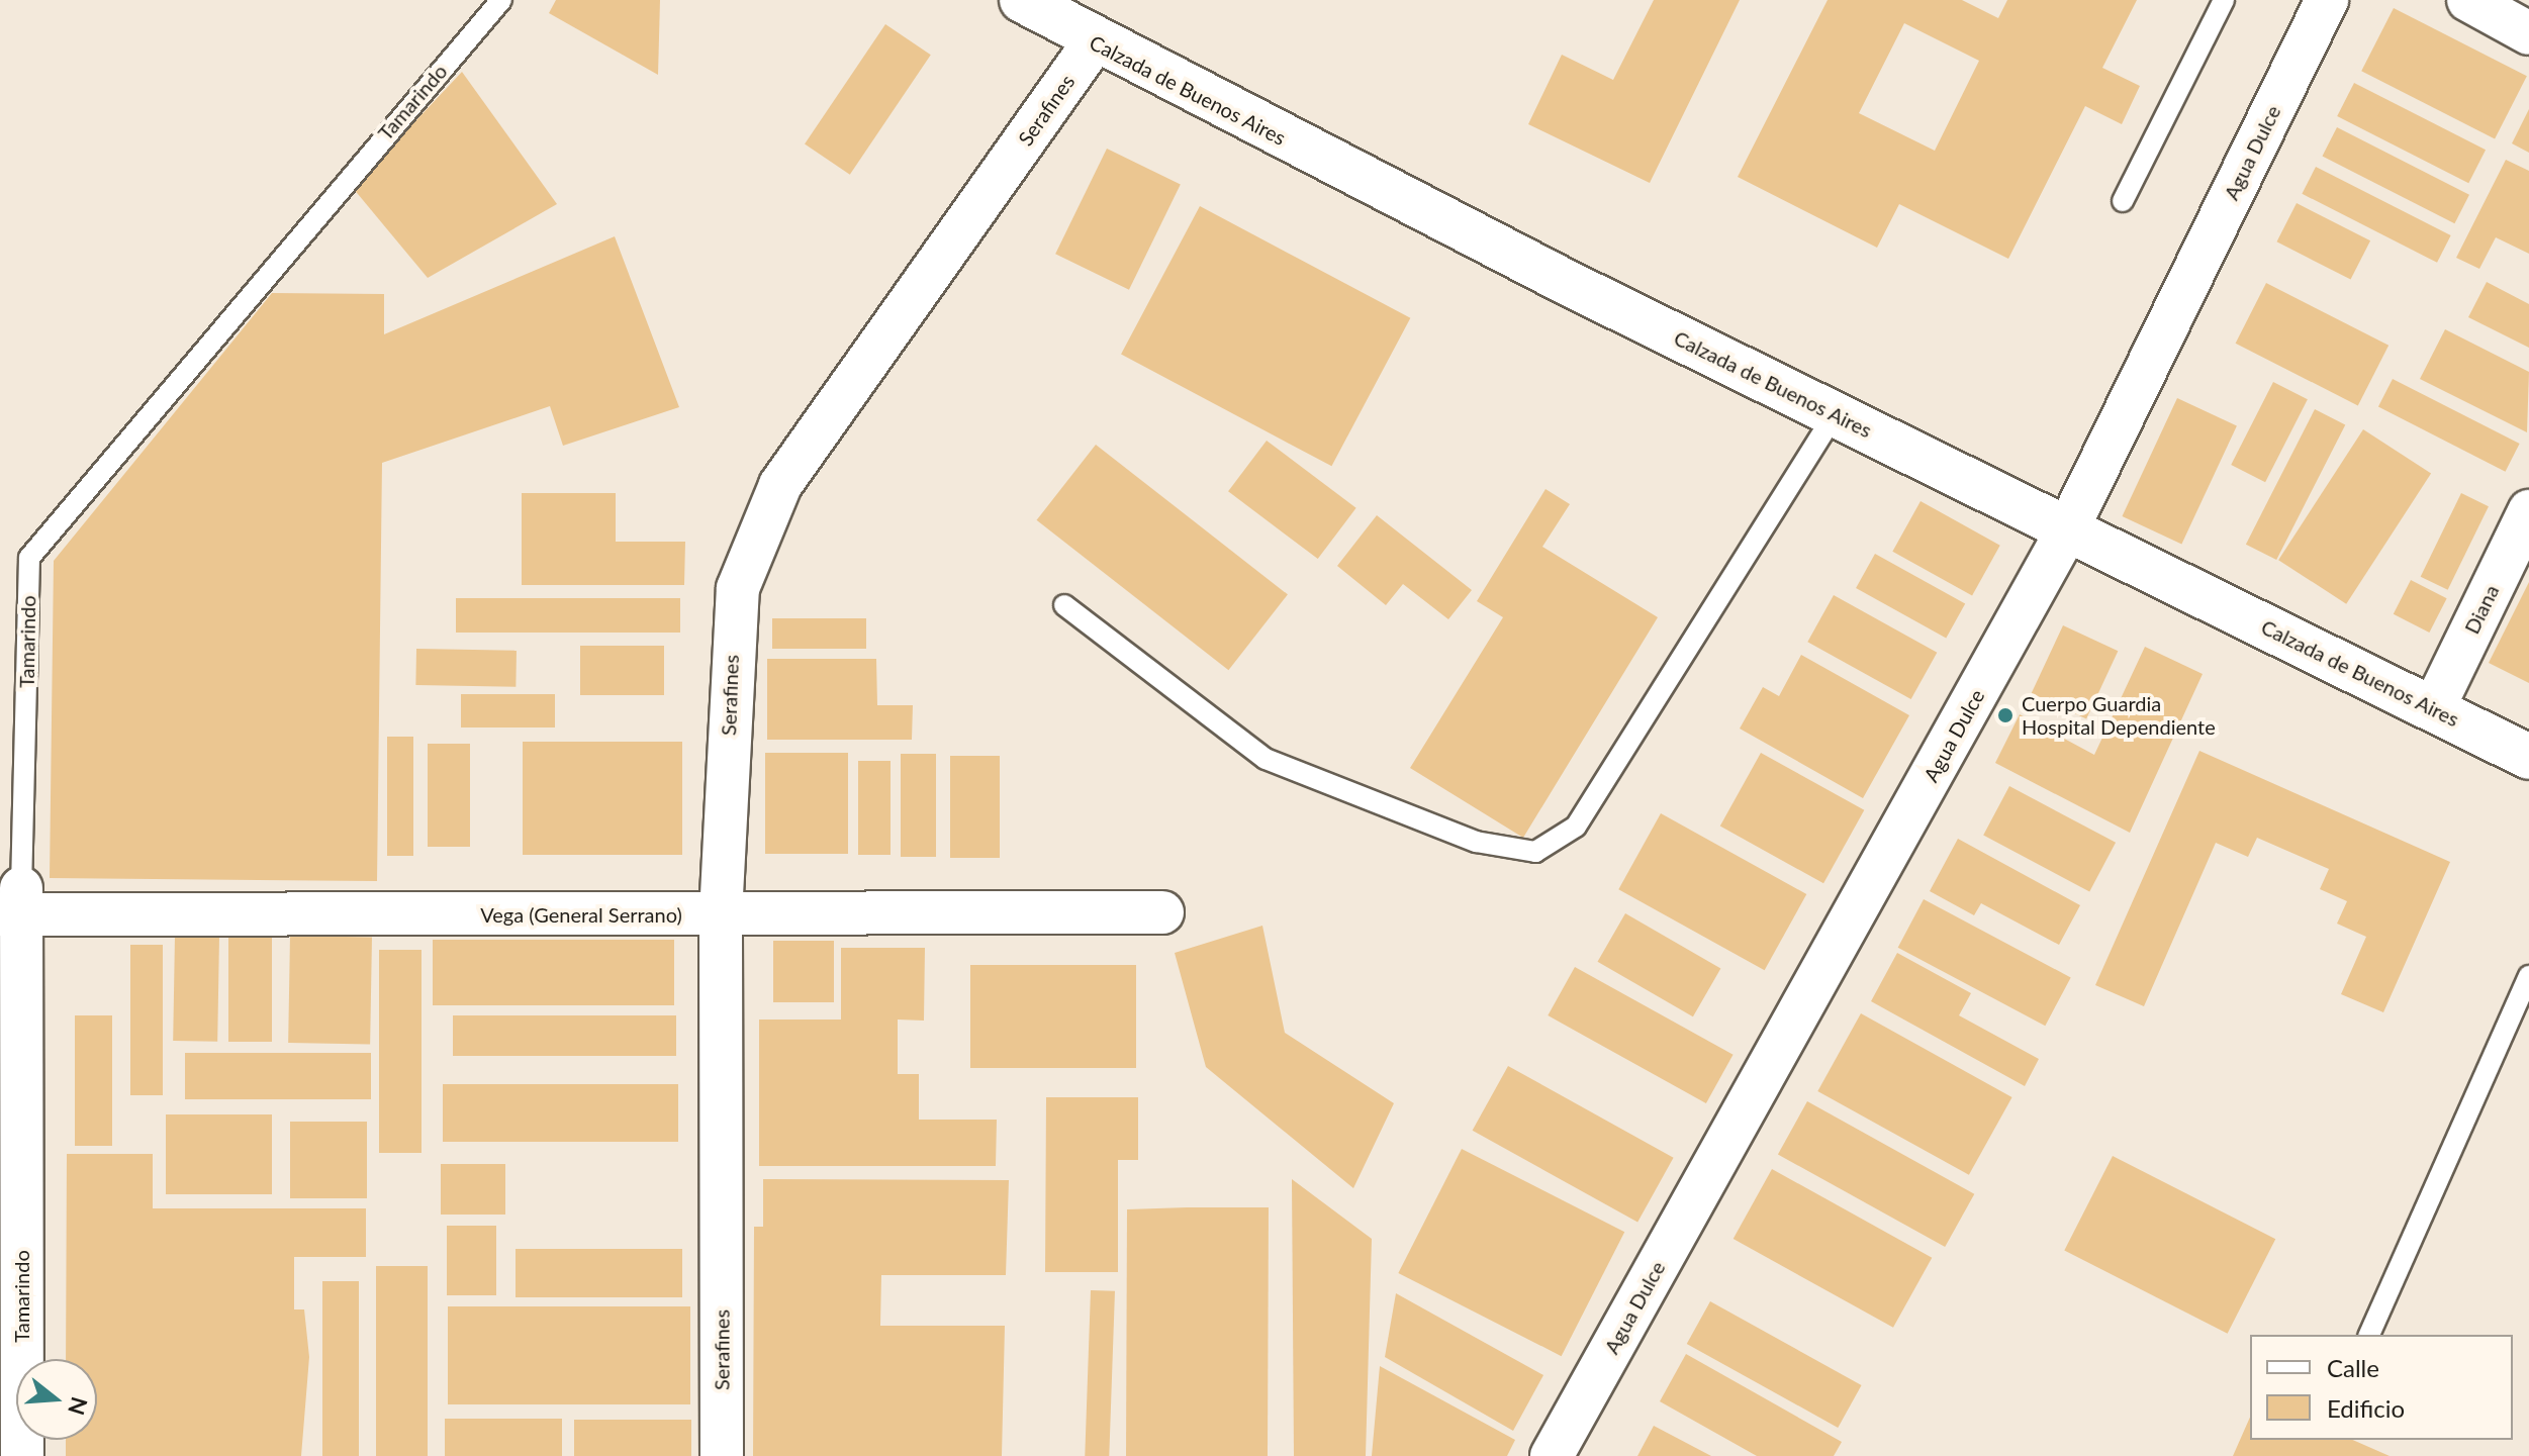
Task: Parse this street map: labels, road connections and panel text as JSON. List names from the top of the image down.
{
  "streets": {
    "street": [
      "Calzada de Buenos Aires",
      "Tamarindo",
      "Serafines",
      "Agua Dulce",
      "Diana",
      "Vega (General Serrano)"
    ]
  },
  "crossings": [
    ["Calzada de Buenos Aires", "Serafines"],
    ["Calzada de Buenos Aires", "Agua Dulce"],
    ["Calzada de Buenos Aires", "Diana"],
    ["Tamarindo", "Vega (General Serrano)"],
    ["Serafines", "Vega (General Serrano)"]
  ],
  "places": ["Cuerpo Guardia Hospital Dependiente"],
  "legend": ["Calle", "Edificio"],
  "north": "right"
}
